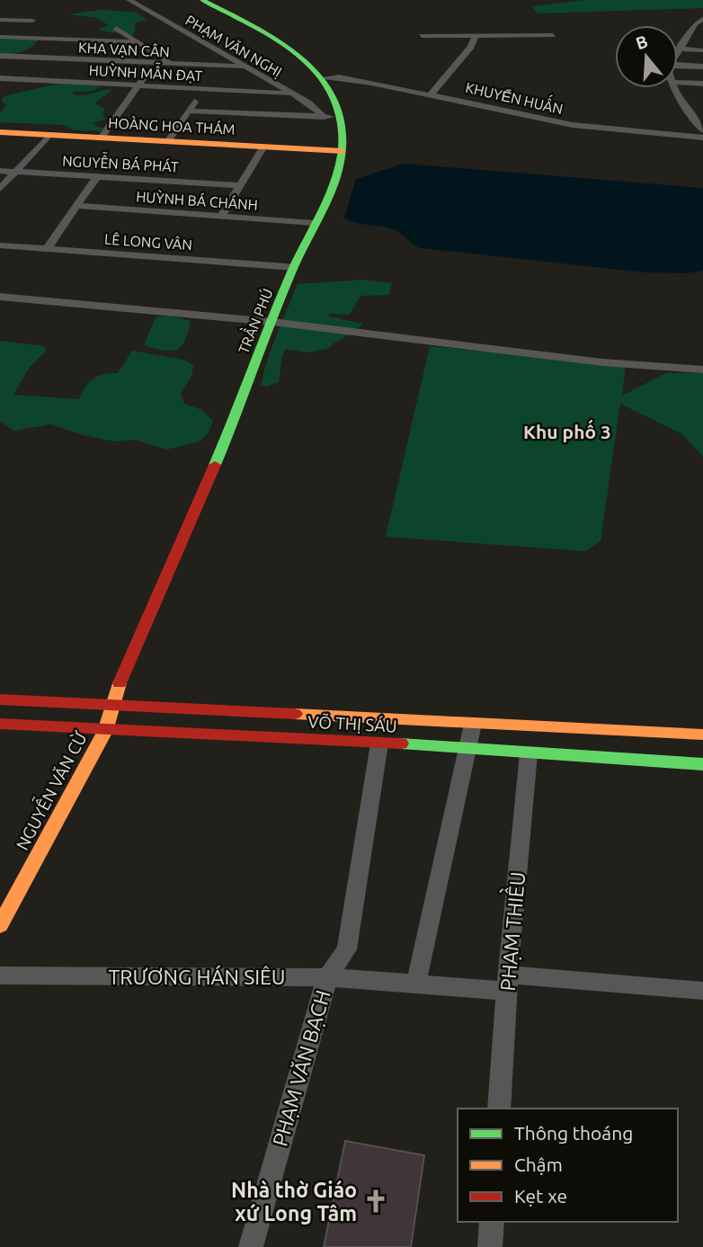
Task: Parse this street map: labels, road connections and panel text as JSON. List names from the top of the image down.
{
  "streets": {
    "main road": [
      "HOÀNG HOA THÁM",
      "TRẦN PHÚ",
      "VÕ THỊ SÁU",
      "NGUYỄN VĂN CỪ"
    ],
    "street": [
      "PHẠM VĂN NGHỊ",
      "KHA VẠN CÂN",
      "HUỲNH MẪN ĐẠT",
      "KHUYỂN HUẤN",
      "NGUYỄN BÁ PHÁT",
      "HUỲNH BÁ CHÁNH",
      "LÊ LONG VÂN",
      "PHẠM THIỀU",
      "TRƯƠNG HÁN SIÊU",
      "PHẠM VĂN BẠCH"
    ]
  },
  "crossings": [
    ["PHẠM VĂN NGHỊ", "KHA VẠN CÂN"],
    ["PHẠM VĂN NGHỊ", "HUỲNH MẪN ĐẠT"],
    ["KHUYỂN HUẤN", "TRẦN PHÚ"],
    ["HOÀNG HOA THÁM", "TRẦN PHÚ"],
    ["HUỲNH BÁ CHÁNH", "TRẦN PHÚ"],
    ["LÊ LONG VÂN", "TRẦN PHÚ"],
    ["TRẦN PHÚ", "VÕ THỊ SÁU"],
    ["TRẦN PHÚ", "NGUYỄN VĂN CỪ"],
    ["VÕ THỊ SÁU", "NGUYỄN VĂN CỪ"],
    ["VÕ THỊ SÁU", "PHẠM THIỀU"],
    ["VÕ THỊ SÁU", "PHẠM VĂN BẠCH"],
    ["PHẠM THIỀU", "TRƯƠNG HÁN SIÊU"],
    ["TRƯƠNG HÁN SIÊU", "PHẠM VĂN BẠCH"]
  ],
  "districts": ["Khu phố 3"],
  "places": {
    "church": ["Nhà thờ Giáo xứ Long Tâm"]
  },
  "legend": ["Thông thoáng", "Chậm", "Kẹt xe"],
  "north": "top"
}
